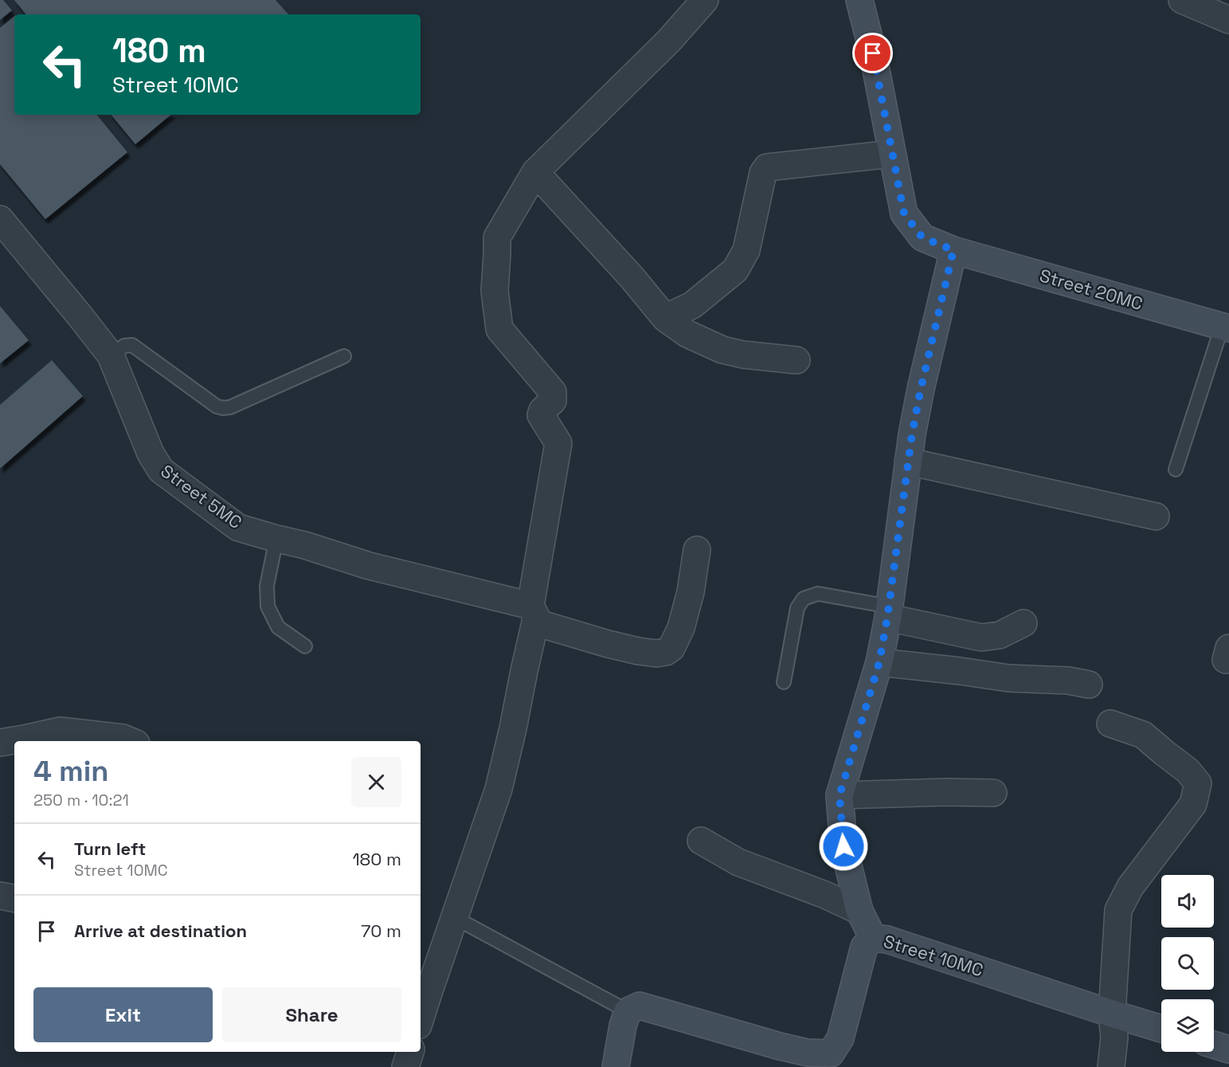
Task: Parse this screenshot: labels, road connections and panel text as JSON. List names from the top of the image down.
{
  "streets": {
    "street": ["Street 20MC", "Street 5MC", "Street 10MC"]
  },
  "crossings": [
    ["Street 20MC", "Street 10MC"]
  ],
  "page": {
    "turn": ["180 m", "Street 10MC"],
    "heading": ["4 min", "250 m · 10:21"],
    "list": [
      {
        "name": "Turn left",
        "note": "Street 10MC",
        "value": "180 m"
      },
      {
        "name": "Arrive at destination",
        "value": "70 m"
      }
    ],
    "buttons": ["Exit", "Share"]
  }
}
